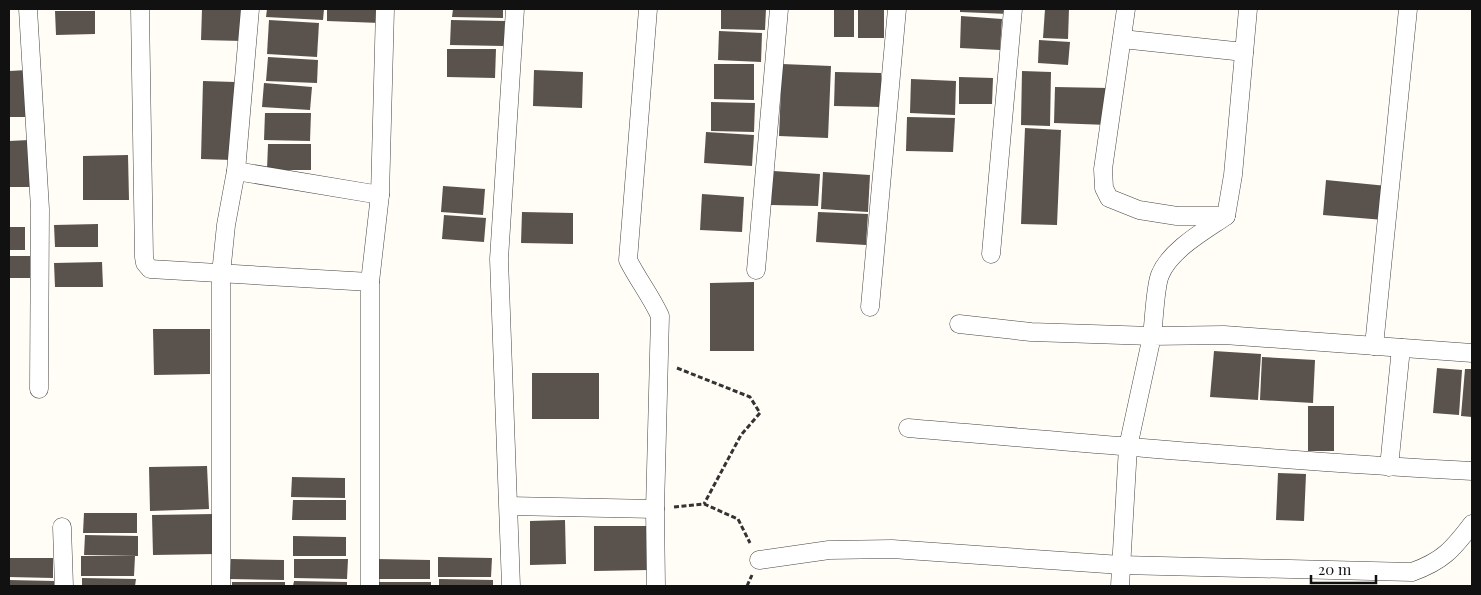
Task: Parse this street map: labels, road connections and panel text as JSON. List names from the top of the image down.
{
  "scale_bar": "20 m"
}
